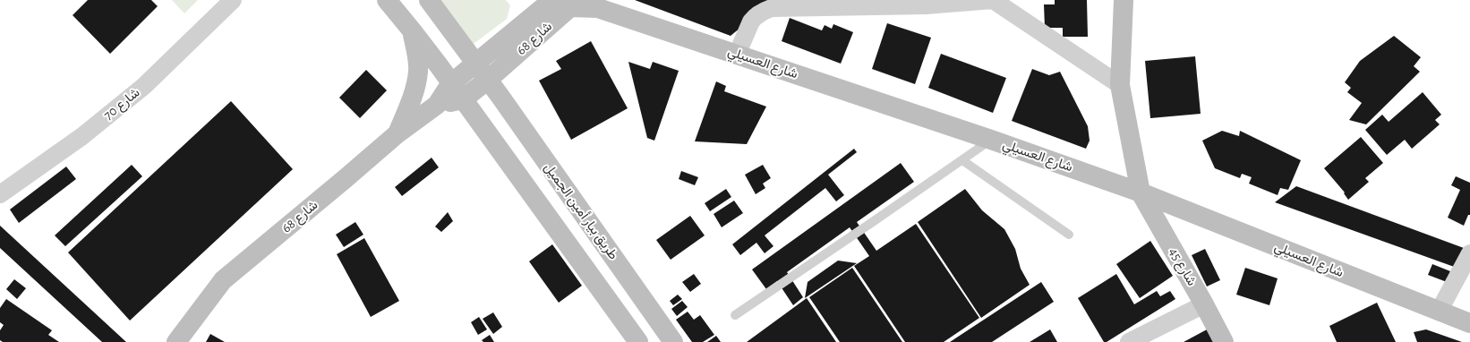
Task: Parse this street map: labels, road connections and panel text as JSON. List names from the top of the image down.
{
  "streets": {
    "street": [
      "شارع 68",
      "شارع العسيلي",
      "شارع 70",
      "طريق بيار أمين الجميل",
      "شارع 45"
    ]
  },
  "crossings": [
    ["شارع 68", "شارع العسيلي"],
    ["شارع 68", "طريق بيار أمين الجميل"],
    ["شارع العسيلي", "شارع 45"]
  ]
}
